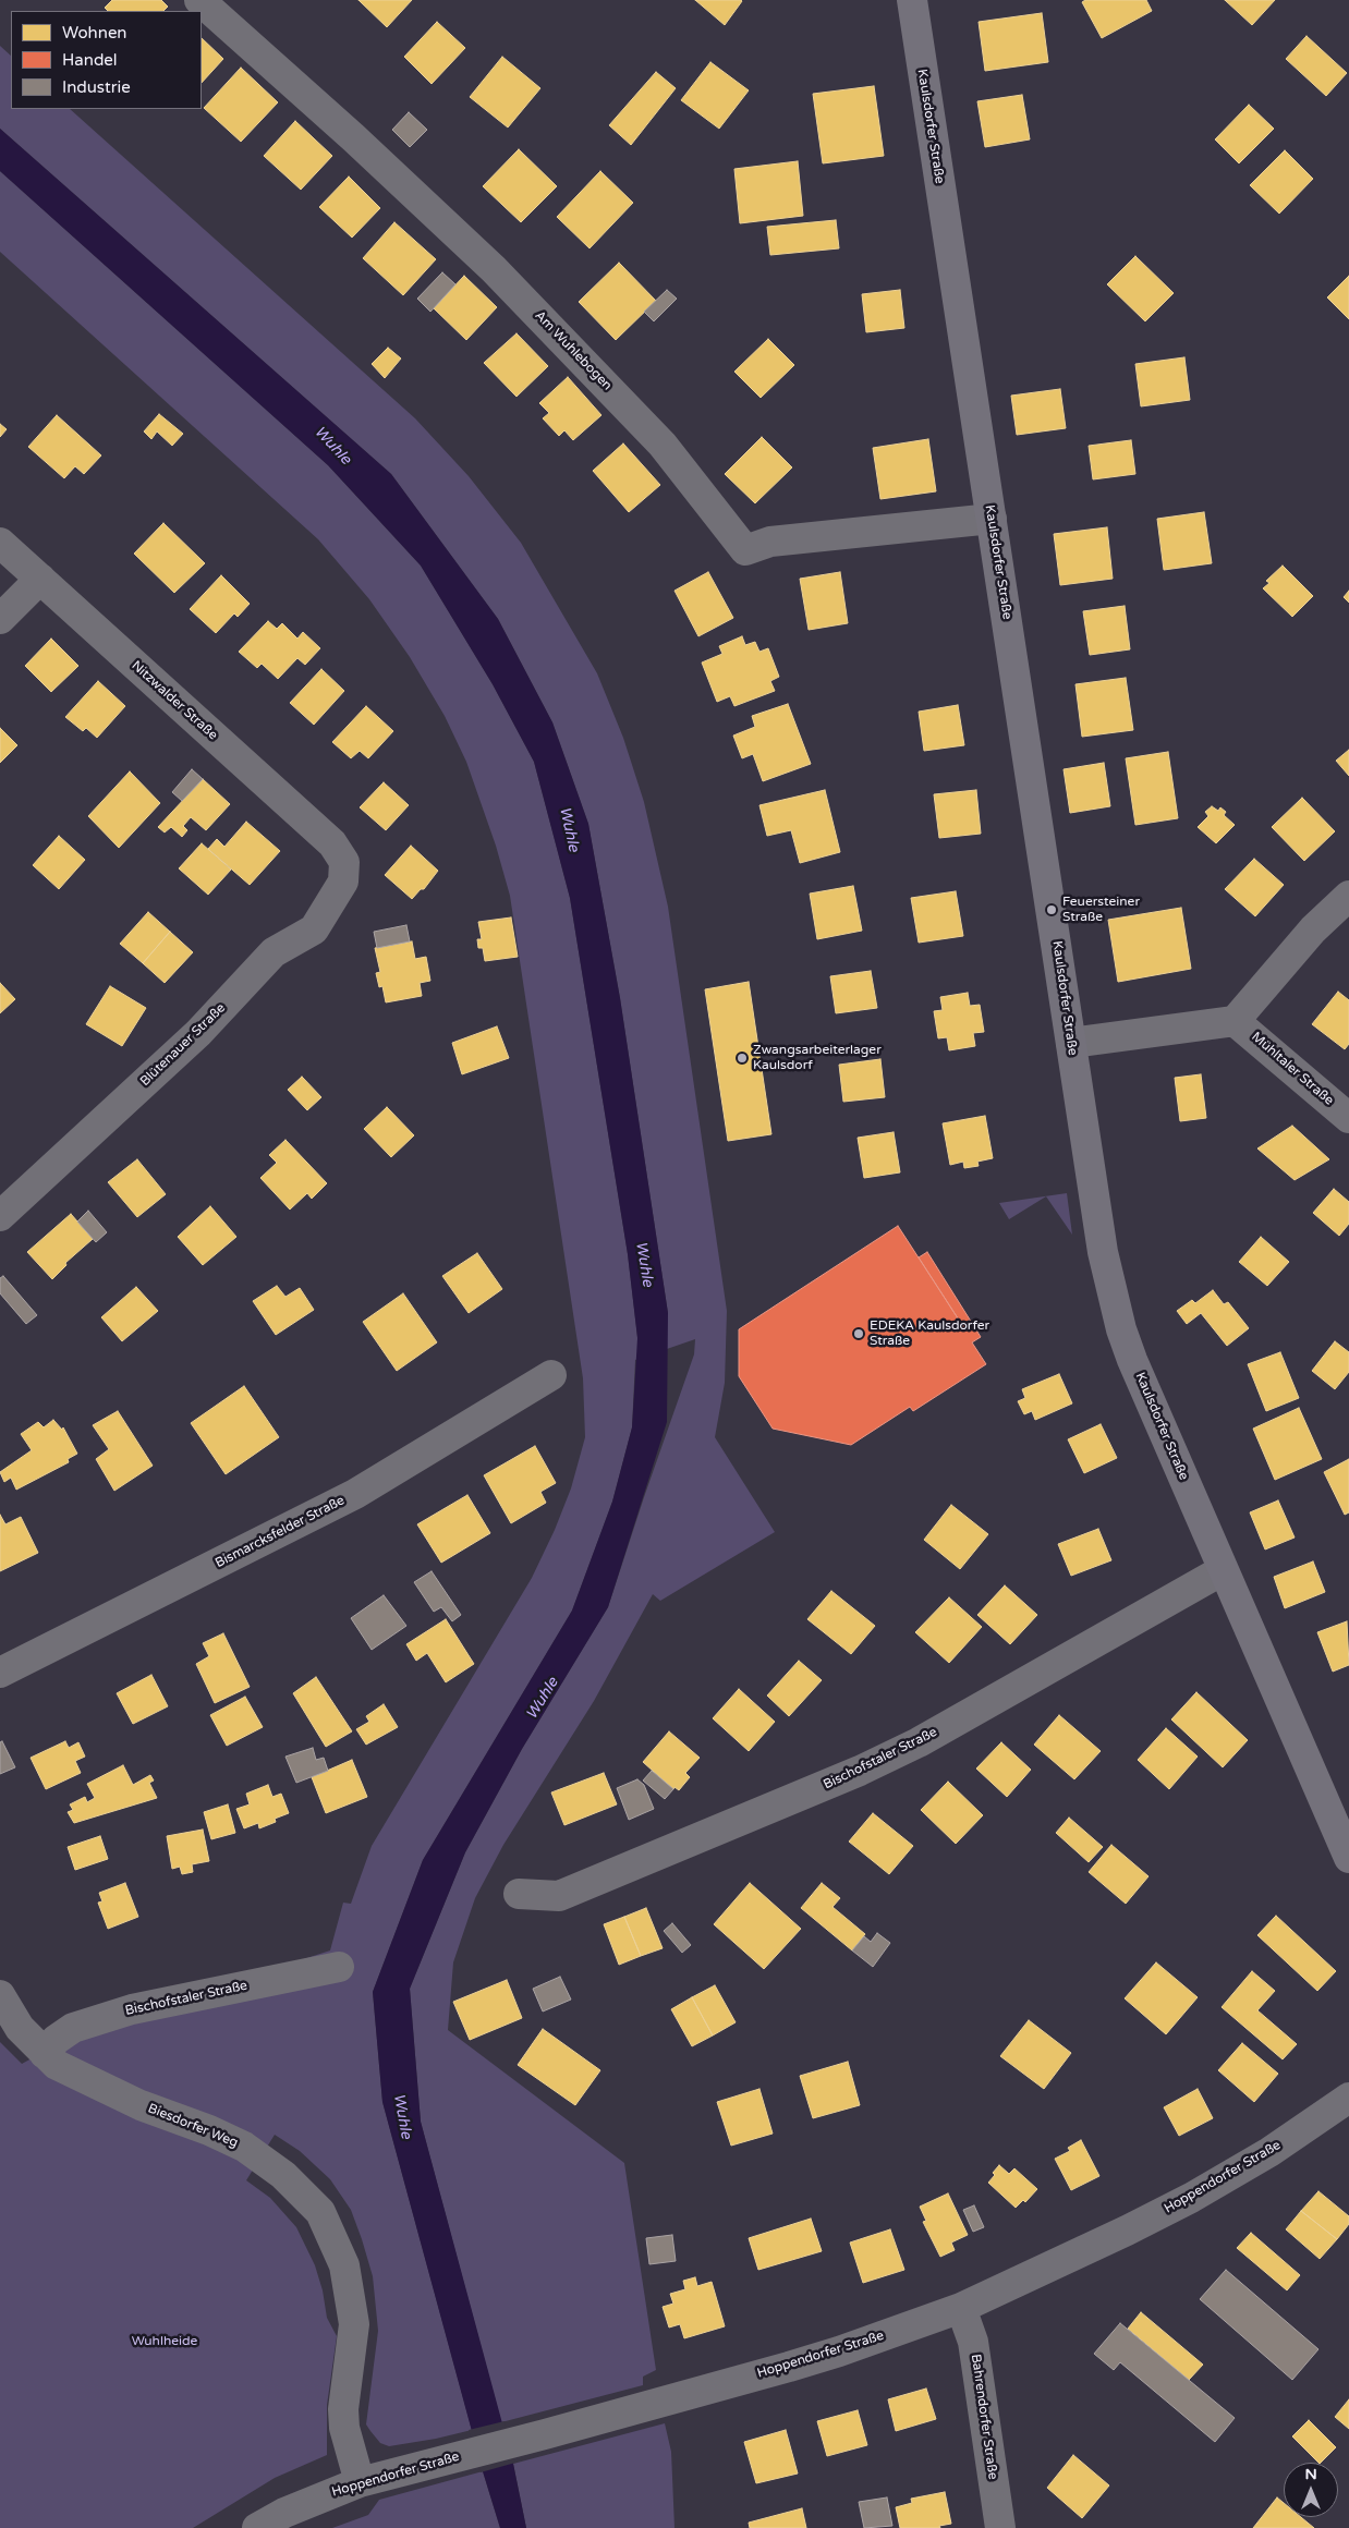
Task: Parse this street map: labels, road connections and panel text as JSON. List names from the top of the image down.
{
  "streets": {
    "main road": ["Kaulsdorfer Straße"],
    "street": [
      "Am Wuhlebogen",
      "Nitzwalder Straße",
      "Blütenauer Straße",
      "Mühltaler Straße",
      "Bismarcksfelder Straße",
      "Bischofstaler Straße",
      "Biesdorfer Weg",
      "Hoppendorfer Straße",
      "Bahrendorfer Straße"
    ]
  },
  "crossings": [
    ["Kaulsdorfer Straße", "Am Wuhlebogen"],
    ["Kaulsdorfer Straße", "Bischofstaler Straße"],
    ["Nitzwalder Straße", "Blütenauer Straße"],
    ["Bischofstaler Straße", "Biesdorfer Weg"],
    ["Biesdorfer Weg", "Hoppendorfer Straße"],
    ["Hoppendorfer Straße", "Bahrendorfer Straße"]
  ],
  "water": ["Wuhle"],
  "parks": ["Wuhlheide"],
  "places": ["Feuersteiner Straße", "Zwangsarbeiterlager Kaulsdorf", "EDEKA Kaulsdorfer Straße"],
  "legend": ["Wohnen", "Handel", "Industrie"],
  "north": "top"
}
